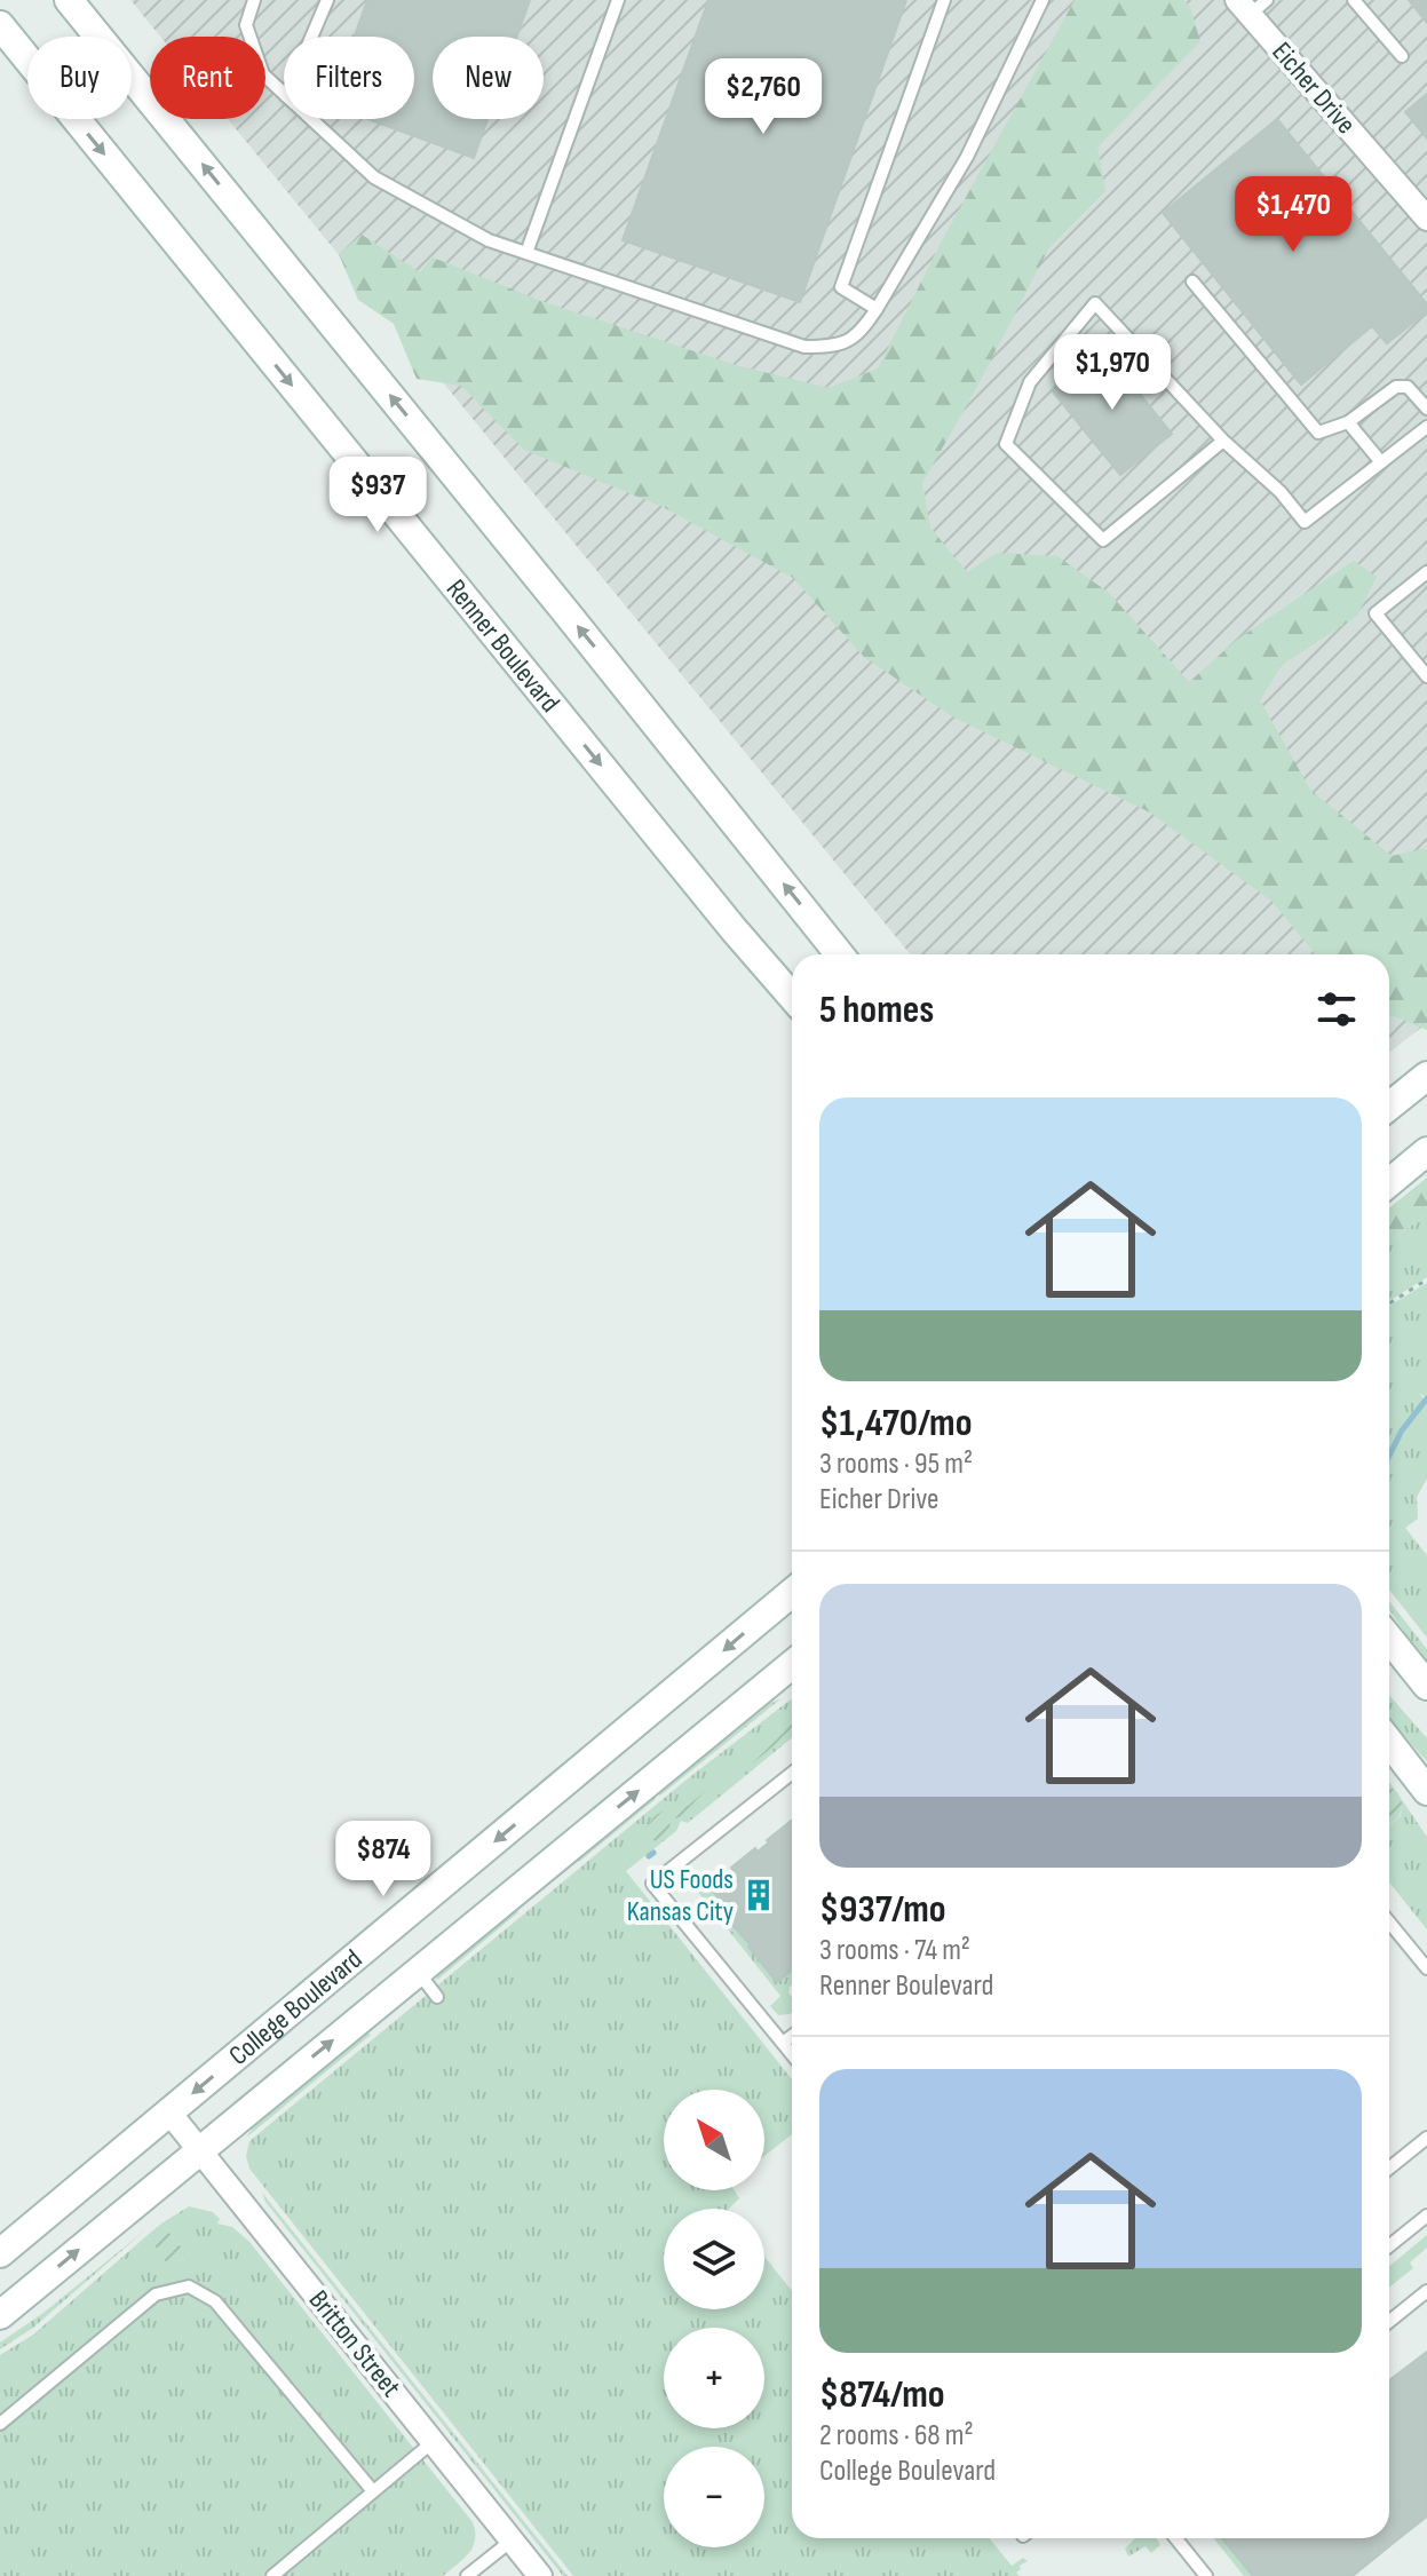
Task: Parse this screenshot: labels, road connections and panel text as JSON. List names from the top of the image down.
{
  "streets": {
    "main road": ["Renner Boulevard", "College Boulevard"],
    "street": ["Eicher Drive", "Britton Street"]
  },
  "crossings": [
    ["College Boulevard", "Britton Street"]
  ],
  "places": {
    "building": ["US Foods Kansas City"]
  },
  "north": "top left",
  "page": {
    "chip": [
      "Buy",
      "Rent",
      "Filters",
      "New"
    ],
    "price": [
      "$2,760",
      "$1,470",
      "$1,970",
      "$937",
      "$874"
    ],
    "heading": "5 homes",
    "list": [
      {
        "name": "$1,470/mo",
        "note": "3 rooms · 95 m² · Eicher Drive"
      },
      {
        "name": "$937/mo",
        "note": "3 rooms · 74 m² · Renner Boulevard"
      },
      {
        "name": "$874/mo",
        "note": "2 rooms · 68 m² · College Boulevard"
      }
    ],
    "map_buttons": ["+", "−"]
  }
}
